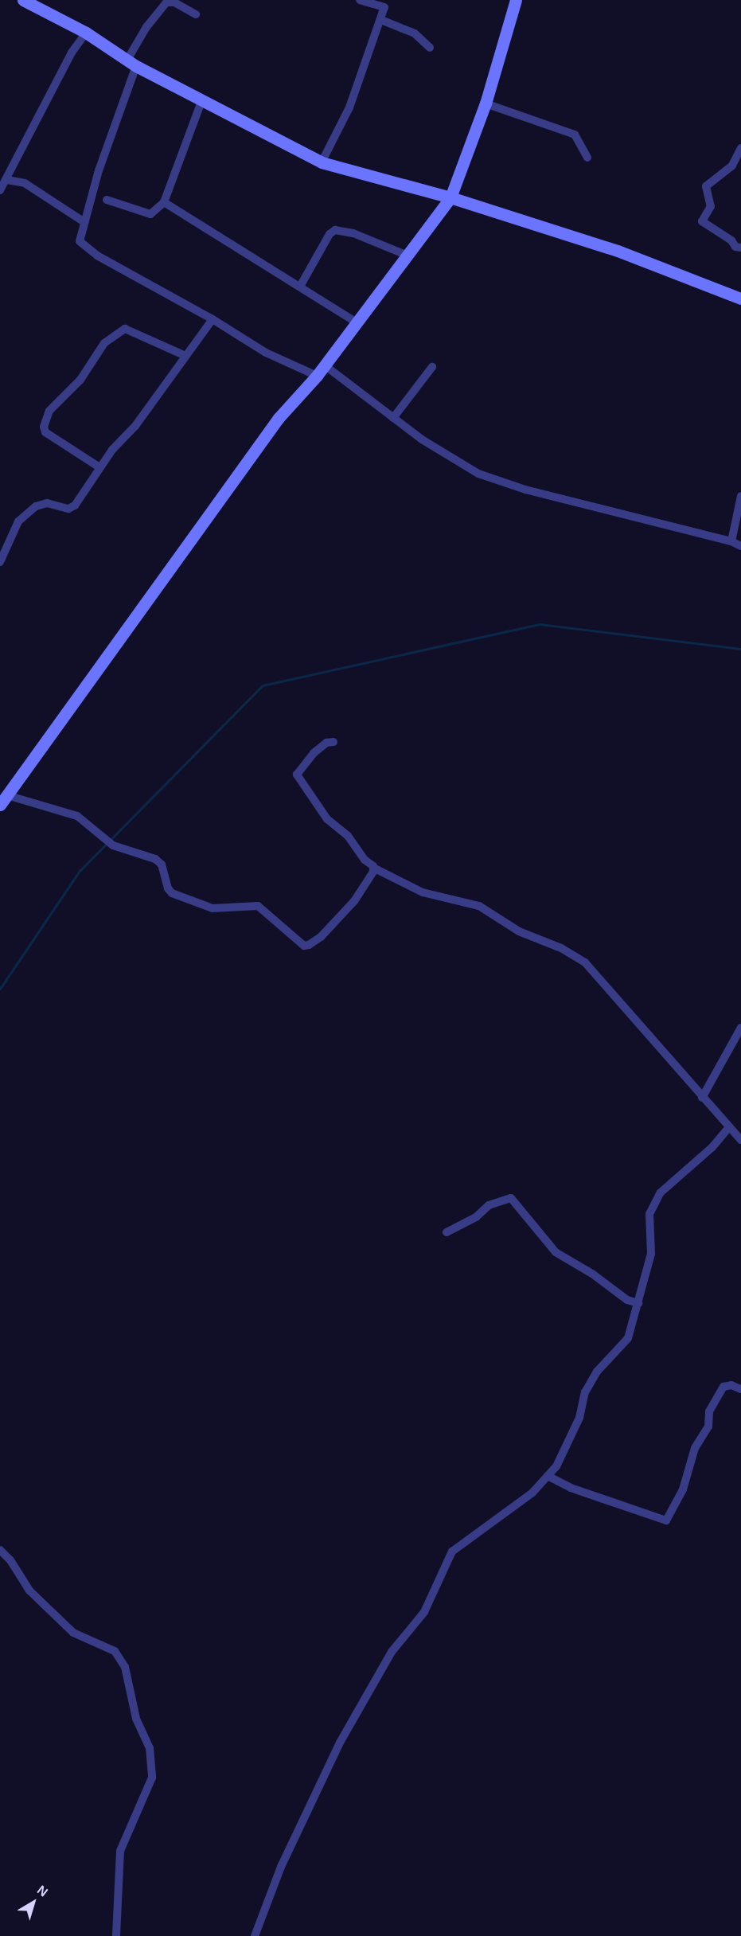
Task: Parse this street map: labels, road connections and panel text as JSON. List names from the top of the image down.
{
  "north": "top right"
}
